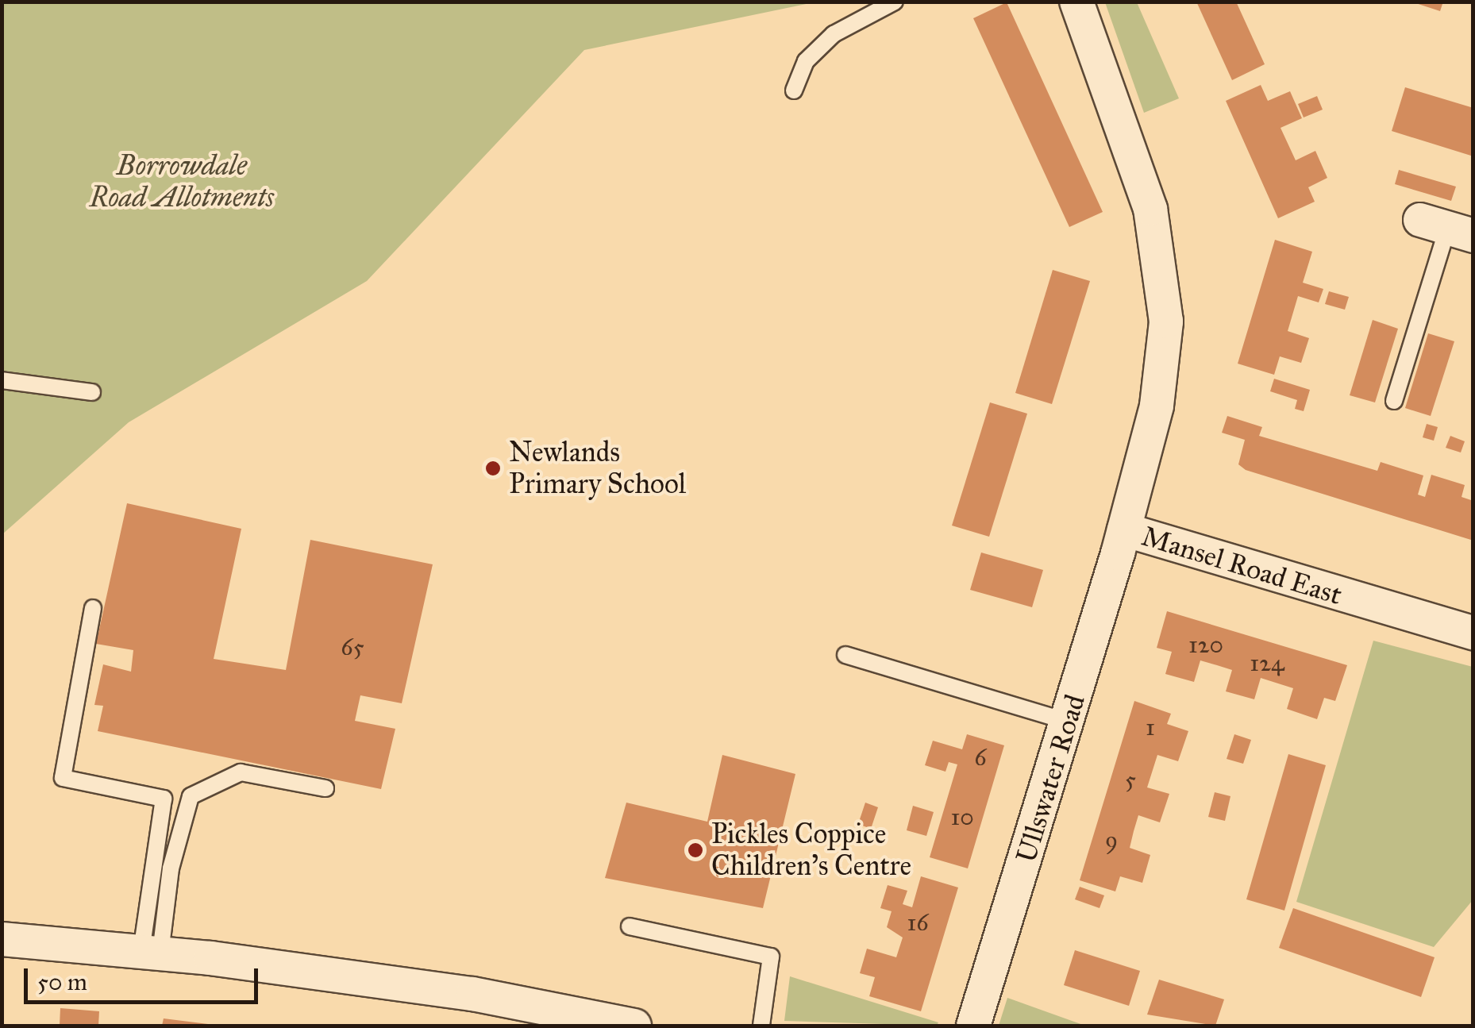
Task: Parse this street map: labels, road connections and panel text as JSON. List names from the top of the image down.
{
  "streets": {
    "street": ["Mansel Road East", "Ullswater Road"]
  },
  "crossings": [
    ["Mansel Road East", "Ullswater Road"]
  ],
  "parks": ["Borrowdale Road Allotments"],
  "places": ["Newlands Primary School", "Pickles Coppice Children's Centre"],
  "house_numbers": [
    "120",
    "65",
    "124",
    "1",
    "6",
    "5",
    "10",
    "9",
    "16"
  ],
  "scale_bar": "50 m"
}
